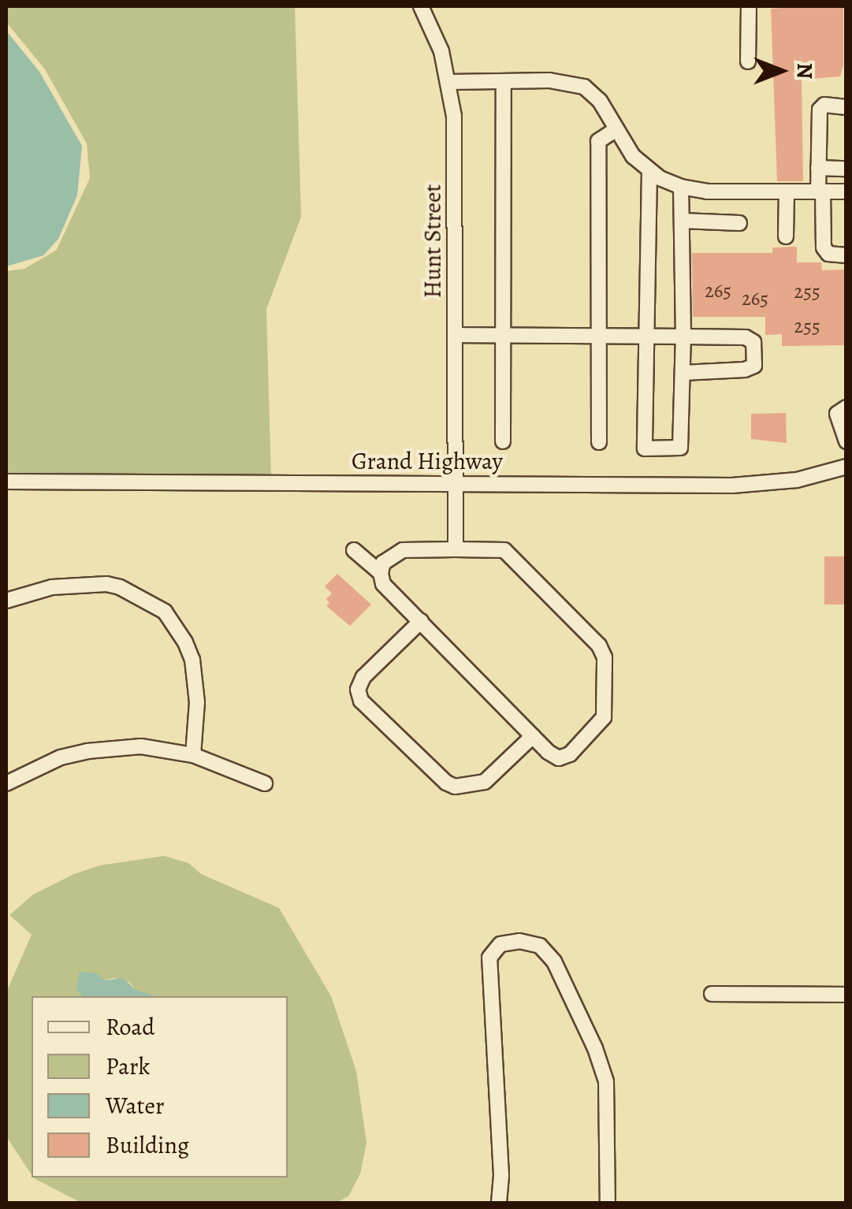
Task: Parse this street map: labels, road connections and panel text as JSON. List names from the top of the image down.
{
  "streets": {
    "street": ["Hunt Street", "Grand Highway"]
  },
  "crossings": [
    ["Hunt Street", "Grand Highway"]
  ],
  "house_numbers": [
    "265",
    "255",
    "265",
    "255"
  ],
  "legend": [
    "Road",
    "Park",
    "Water",
    "Building"
  ],
  "north": "right"
}
